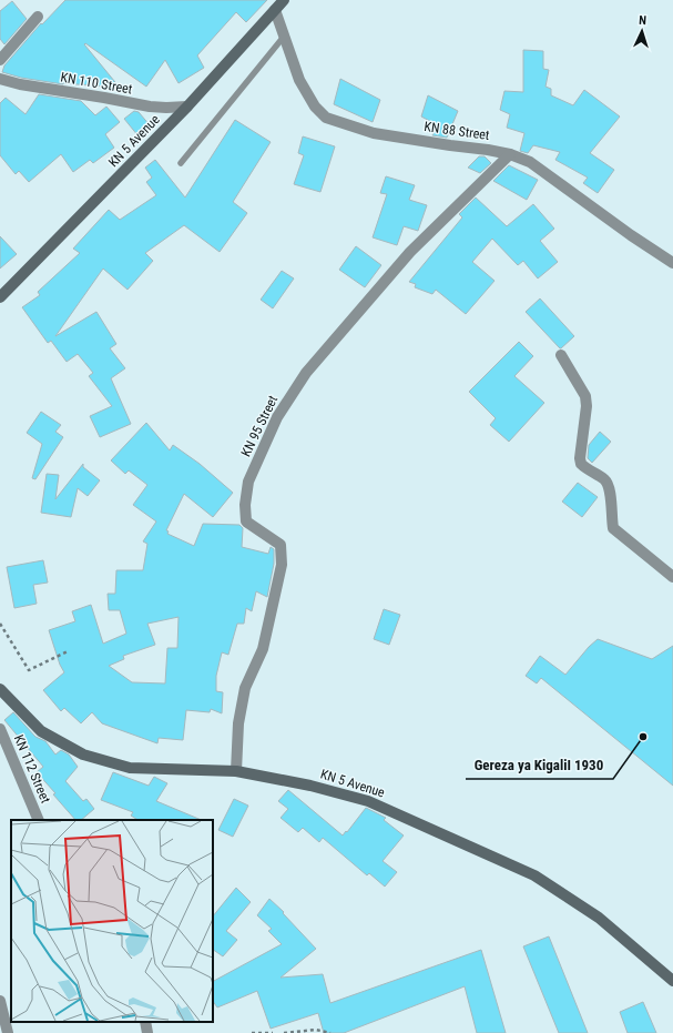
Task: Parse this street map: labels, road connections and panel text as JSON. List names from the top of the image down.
{
  "streets": {
    "main road": ["KN 5 Avenue"],
    "street": [
      "KN 110 Street",
      "KN 88 Street",
      "KN 95 Street",
      "KN 112 Street"
    ]
  },
  "crossings": [
    ["KN 110 Street", "KN 5 Avenue"],
    ["KN 88 Street", "KN 5 Avenue"],
    ["KN 88 Street", "KN 95 Street"],
    ["KN 5 Avenue", "KN 95 Street"]
  ],
  "places": ["Gereza ya KigaliI 1930"],
  "north": "top"
}
